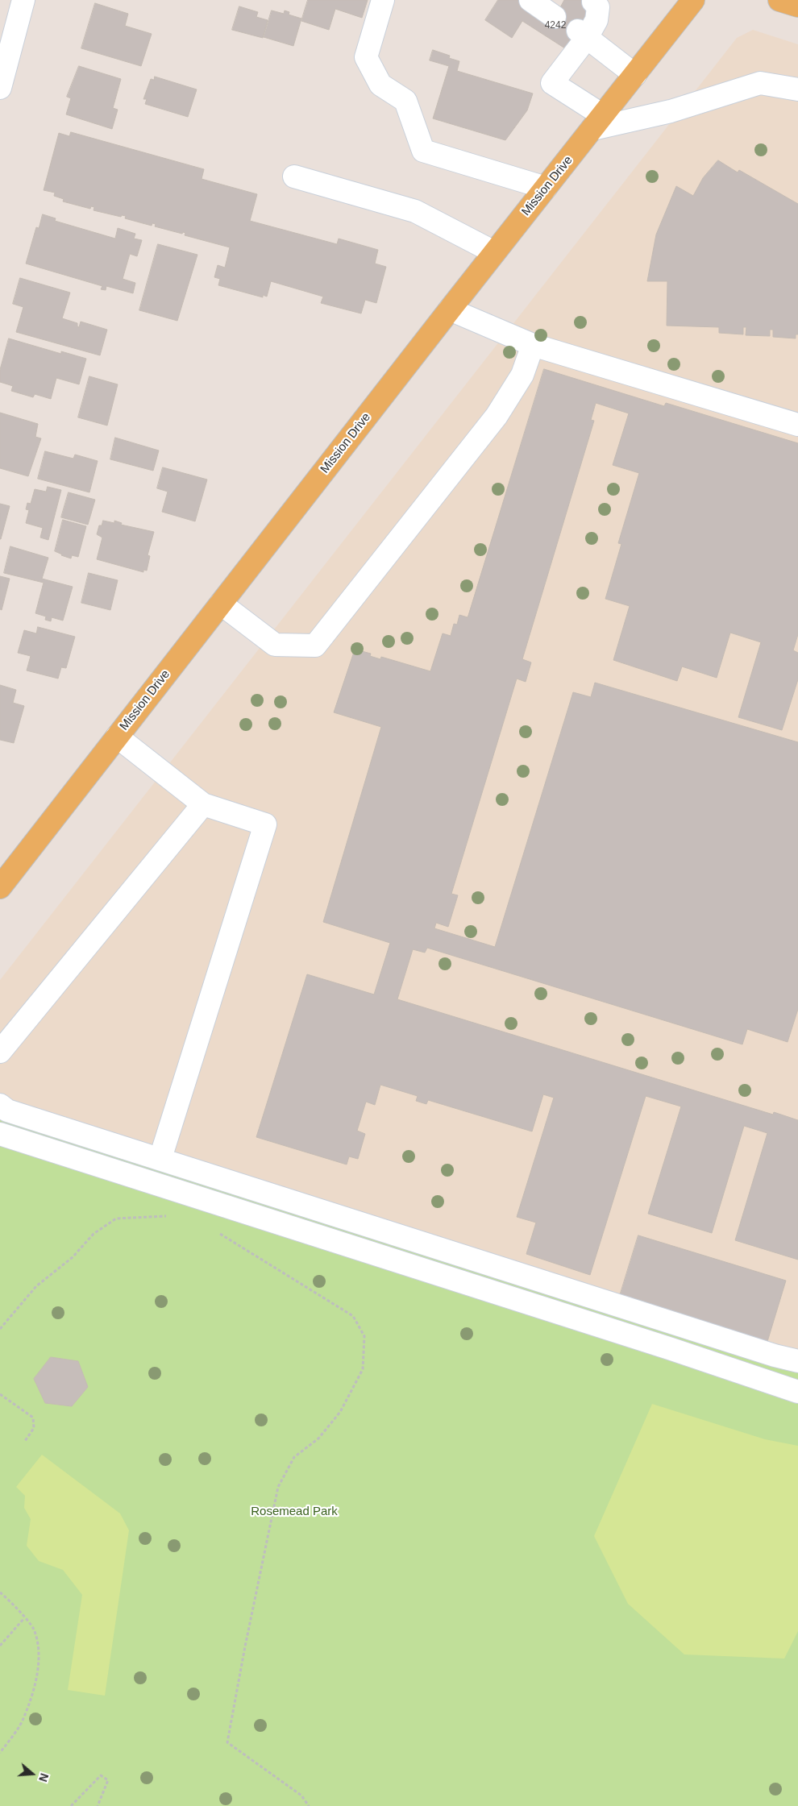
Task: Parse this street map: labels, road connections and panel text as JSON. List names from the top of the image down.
{
  "streets": {
    "main road": ["Mission Drive"]
  },
  "parks": ["Rosemead Park"],
  "house_numbers": ["4242"],
  "north": "right"
}
